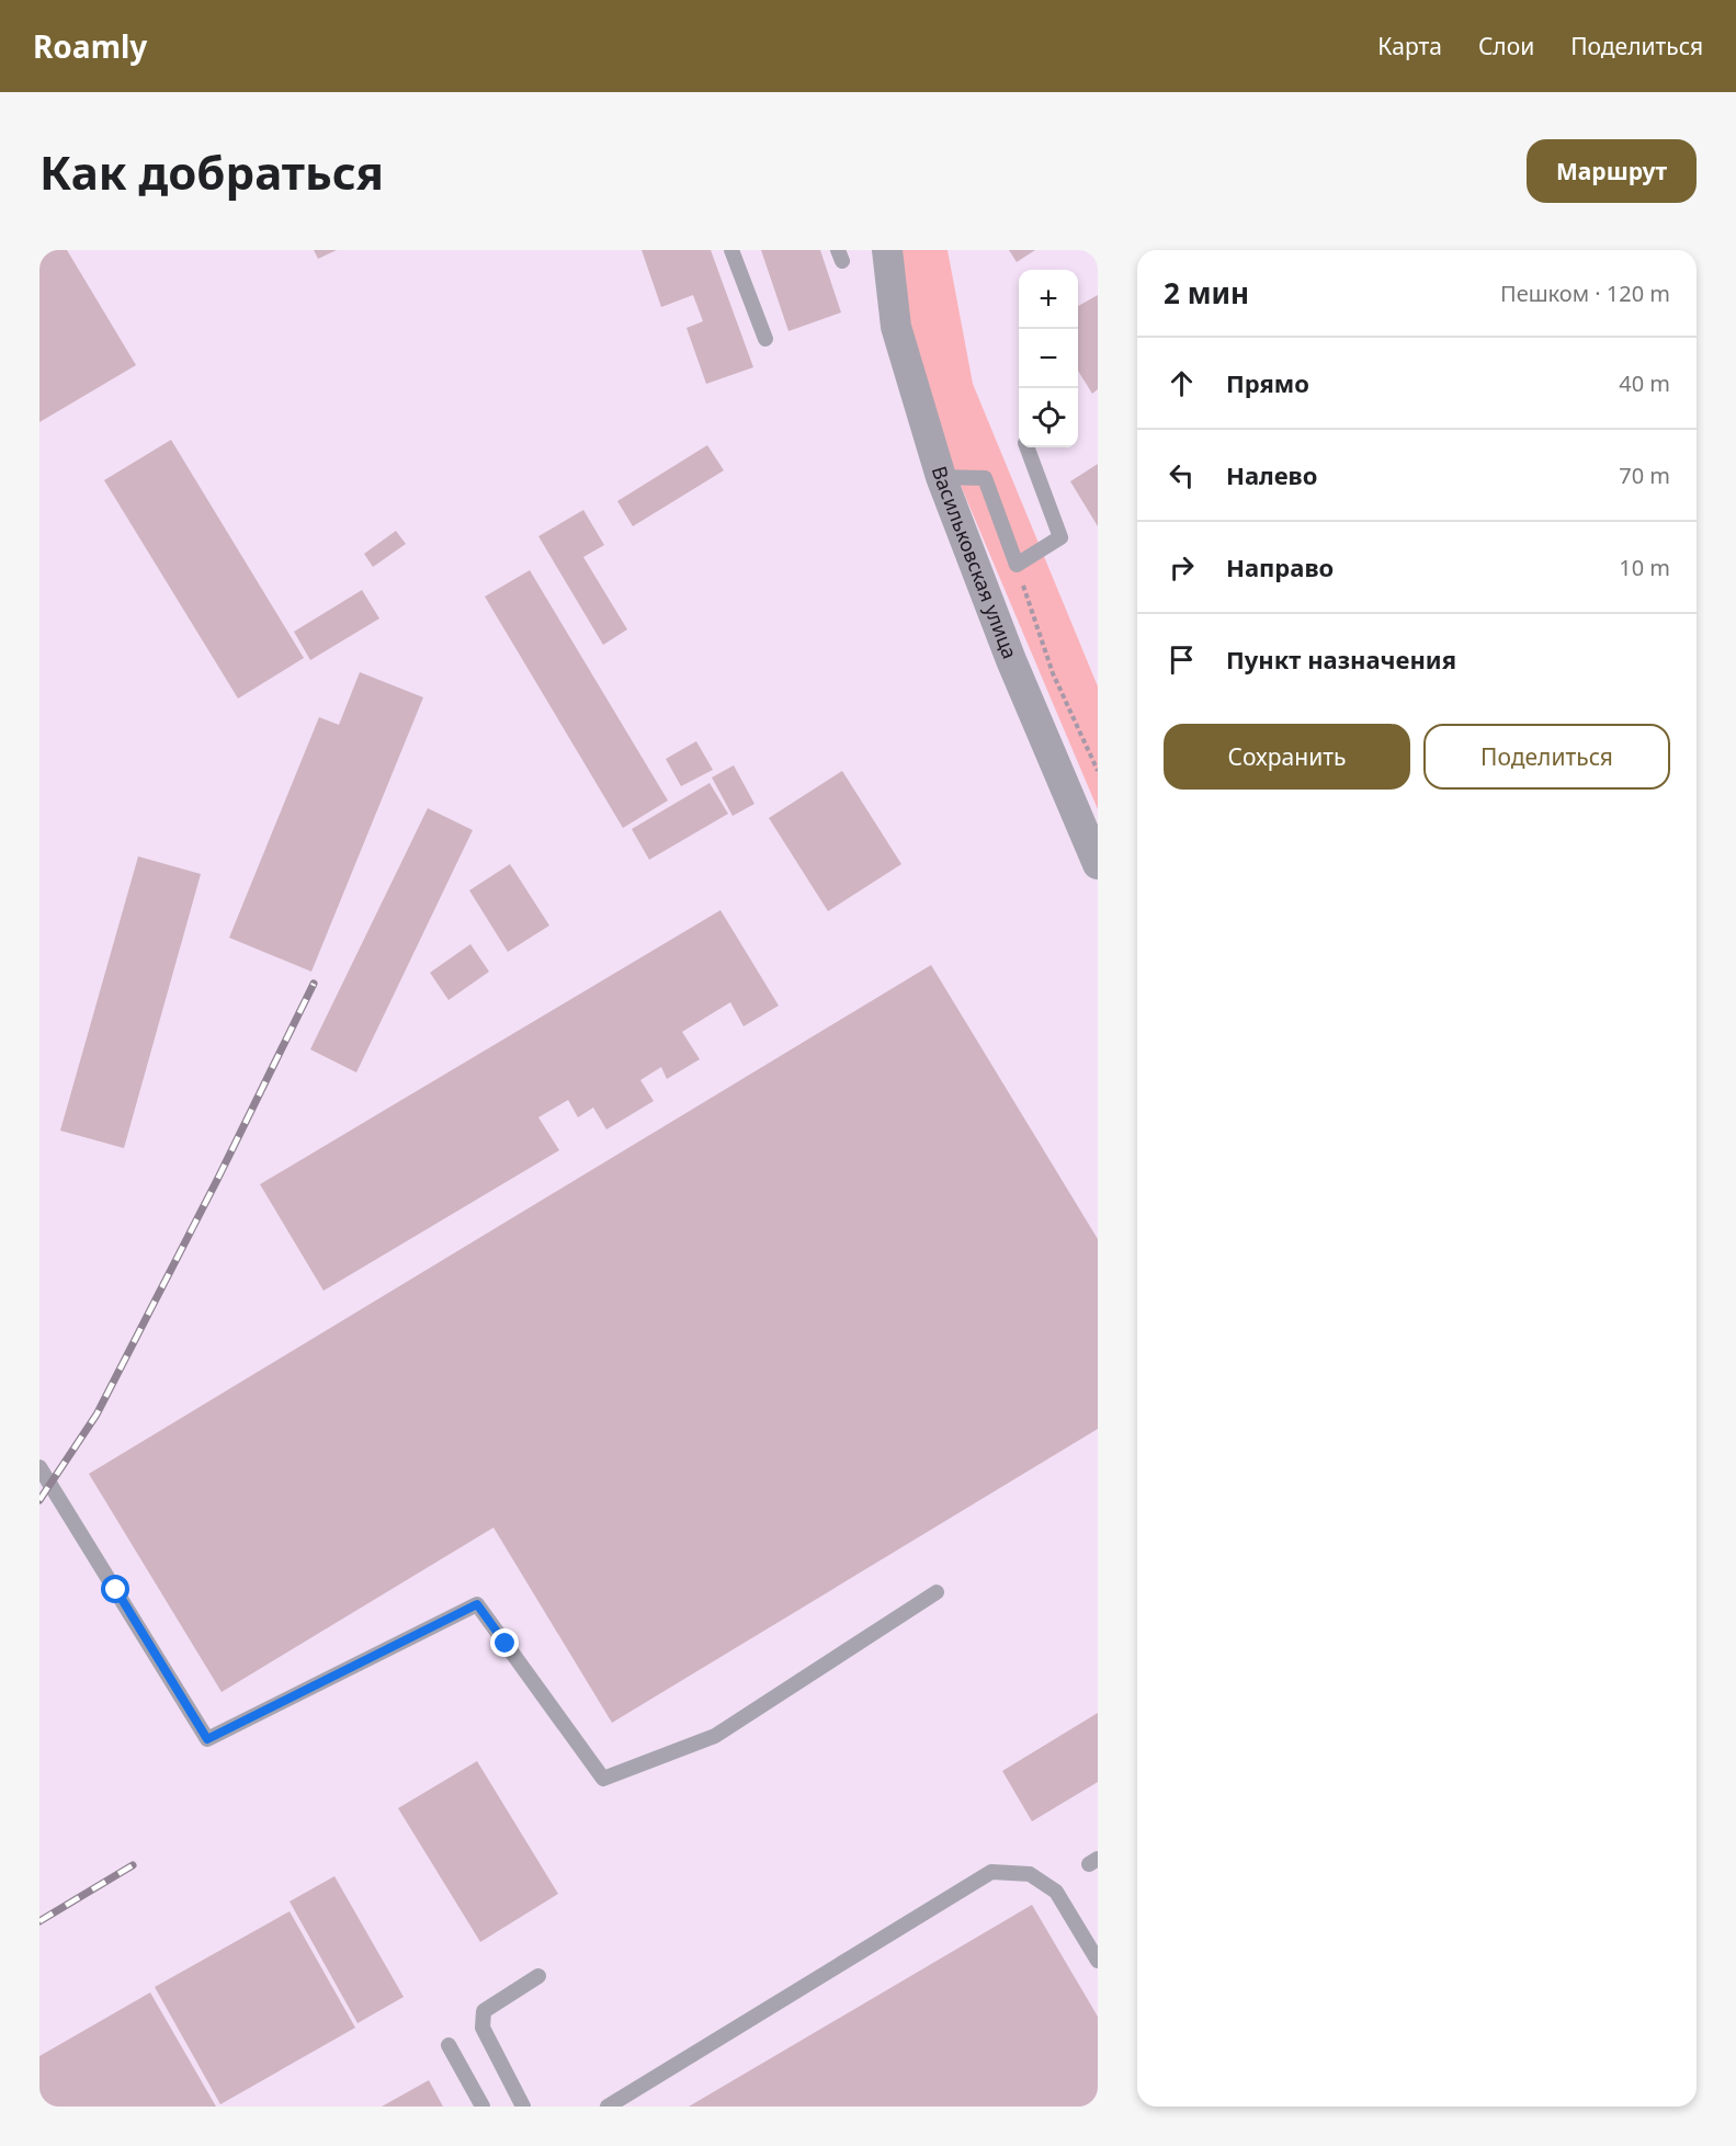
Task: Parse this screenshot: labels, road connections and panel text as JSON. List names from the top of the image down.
{
  "streets": {
    "street": ["Васильковская улица"]
  },
  "page": {
    "header": "Roamly",
    "nav": ["Карта", "Слои", "Поделиться"],
    "buttons": [
      "Маршрут",
      ["Сохранить", "Поделиться"]
    ],
    "title": "Как добраться",
    "heading": ["2 мин", "Пешком · 120 m"],
    "map_buttons": ["+", "−"],
    "list": [
      ["Прямо", "40 m"],
      ["Налево", "70 m"],
      ["Направо", "10 m"],
      "Пункт назначения"
    ]
  }
}
